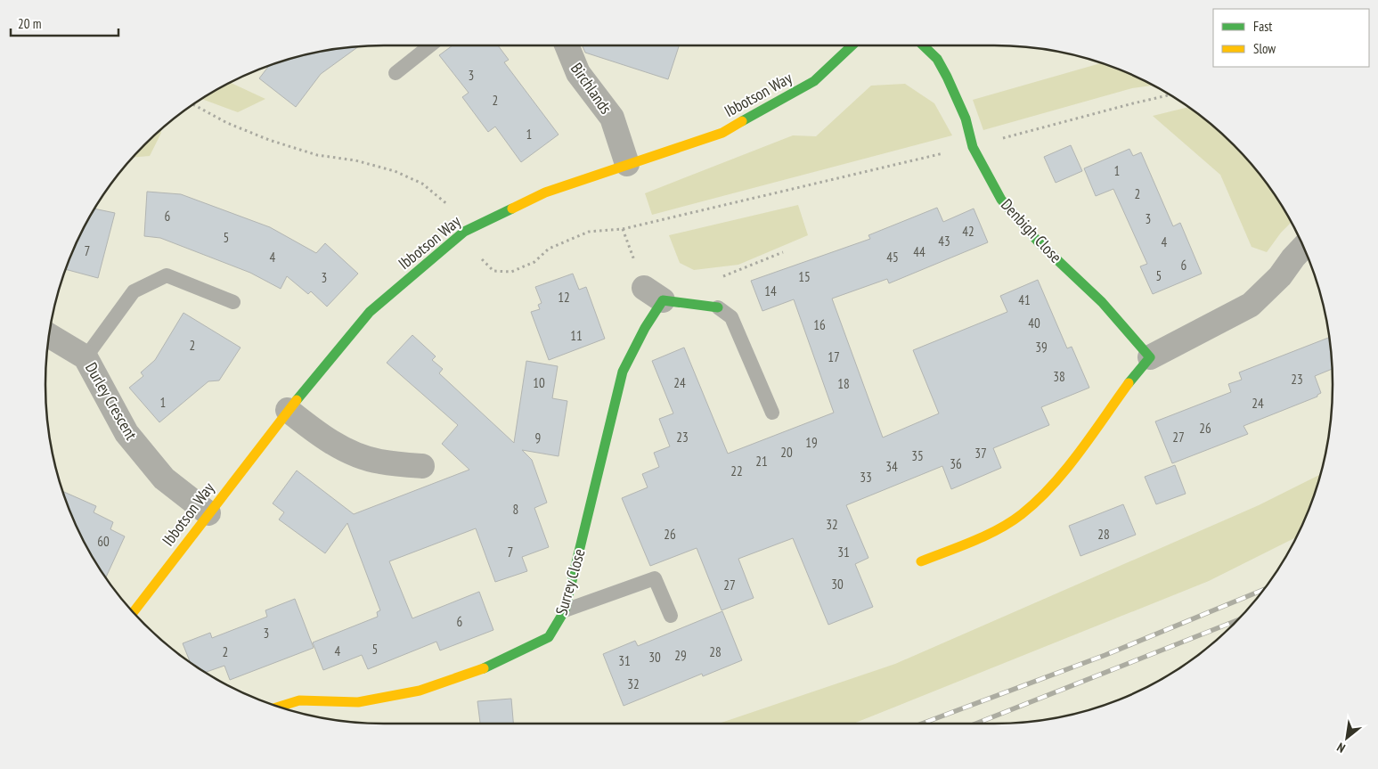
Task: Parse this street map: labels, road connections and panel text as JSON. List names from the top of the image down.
{
  "streets": {
    "street": [
      "Birchlands",
      "Ibbotson Way",
      "Denbigh Close",
      "Durley Crescent",
      "Surrey Close"
    ]
  },
  "crossings": [
    ["Birchlands", "Ibbotson Way"],
    ["Ibbotson Way", "Durley Crescent"]
  ],
  "house_numbers": [
    "3",
    "2",
    "1",
    "1",
    "2",
    "6",
    "3",
    "42",
    "5",
    "43",
    "4",
    "7",
    "44",
    "4",
    "45",
    "6",
    "5",
    "15",
    "3",
    "14",
    "12",
    "41",
    "40",
    "16",
    "11",
    "2",
    "39",
    "17",
    "38",
    "23",
    "10",
    "24",
    "18",
    "1",
    "24",
    "26",
    "23",
    "27",
    "9",
    "19",
    "20",
    "37",
    "35",
    "21",
    "36",
    "34",
    "22",
    "33",
    "8",
    "32",
    "26",
    "28",
    "60",
    "7",
    "31",
    "30",
    "27",
    "6",
    "3",
    "5",
    "4",
    "2",
    "28",
    "29",
    "30",
    "31",
    "32"
  ],
  "legend": ["Fast", "Slow"],
  "scale_bar": "20 m",
  "north": "bottom left"
}
